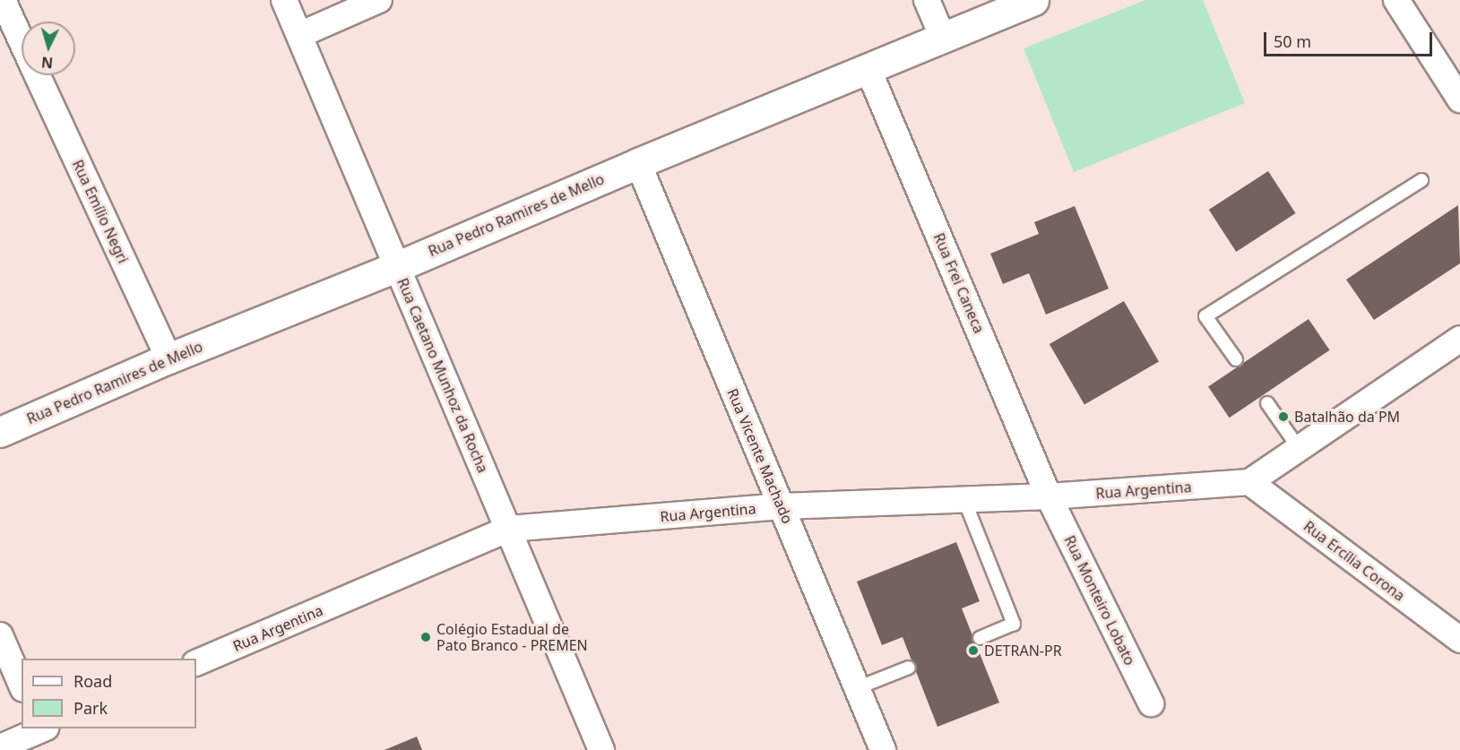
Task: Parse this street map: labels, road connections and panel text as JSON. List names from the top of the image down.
{
  "streets": {
    "street": [
      "Rua Emílio Negri",
      "Rua Pedro Ramires de Mello",
      "Rua Frei Caneca",
      "Rua Caetano Munhoz da Rocha",
      "Rua Vicente Machado",
      "Rua Argentina",
      "Rua Ercília Corona",
      "Rua Monteiro Lobato"
    ]
  },
  "crossings": [
    ["Rua Emílio Negri", "Rua Pedro Ramires de Mello"],
    ["Rua Pedro Ramires de Mello", "Rua Frei Caneca"],
    ["Rua Pedro Ramires de Mello", "Rua Caetano Munhoz da Rocha"],
    ["Rua Pedro Ramires de Mello", "Rua Vicente Machado"],
    ["Rua Frei Caneca", "Rua Argentina"],
    ["Rua Frei Caneca", "Rua Monteiro Lobato"],
    ["Rua Caetano Munhoz da Rocha", "Rua Argentina"],
    ["Rua Vicente Machado", "Rua Argentina"],
    ["Rua Argentina", "Rua Ercília Corona"],
    ["Rua Argentina", "Rua Monteiro Lobato"]
  ],
  "places": ["Batalhão da PM", "Colégio Estadual de Pato Branco - PREMEN", "DETRAN-PR"],
  "legend": ["Road", "Park"],
  "scale_bar": "50 m",
  "north": "bottom"
}
